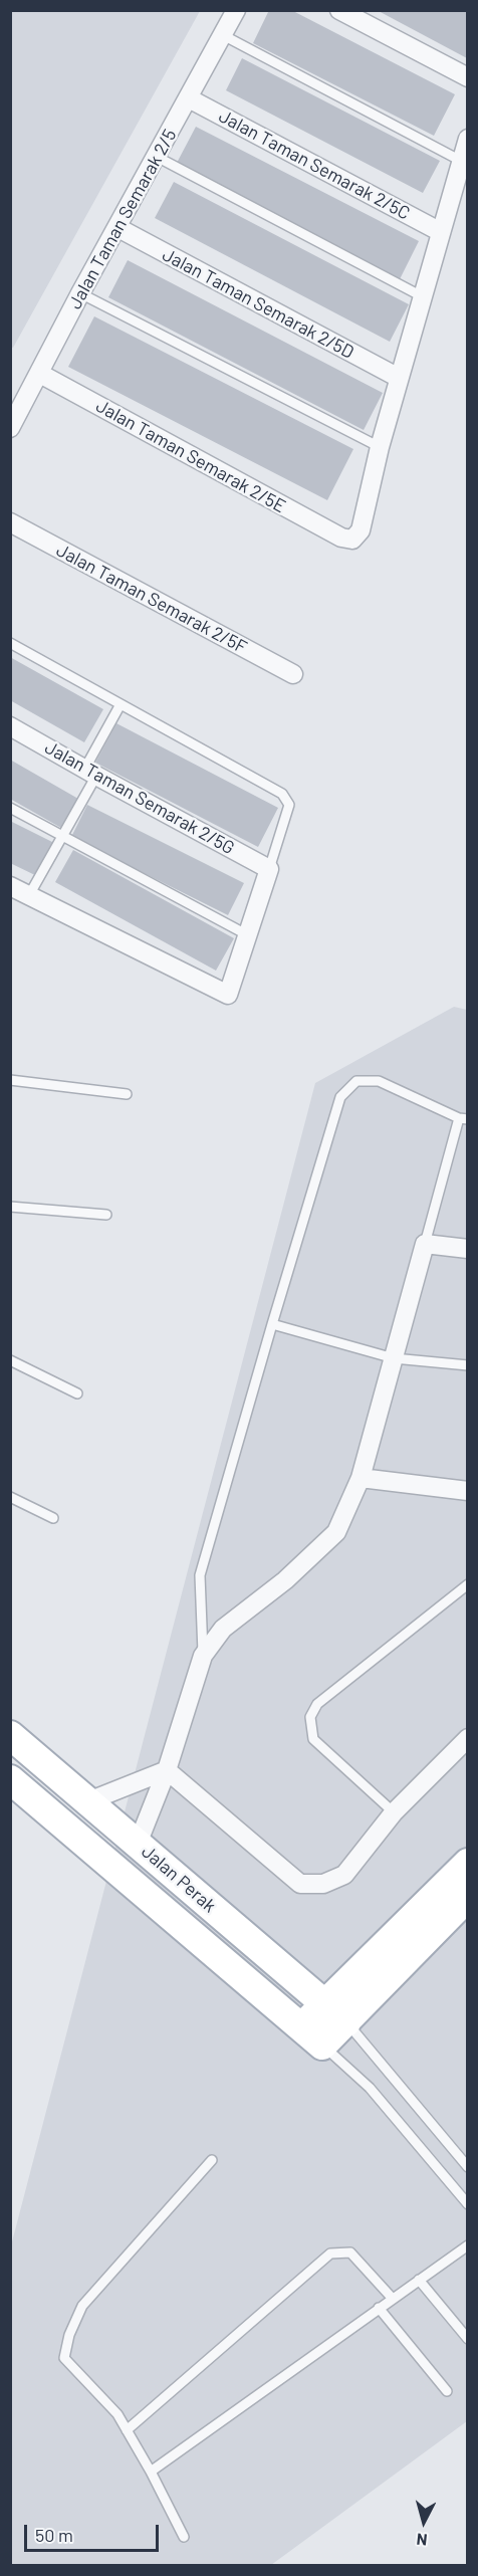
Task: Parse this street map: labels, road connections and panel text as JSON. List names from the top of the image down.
{
  "streets": {
    "main road": ["Jalan Perak"],
    "street": [
      "Jalan Taman Semarak 2/5C",
      "Jalan Taman Semarak 2/5",
      "Jalan Taman Semarak 2/5D",
      "Jalan Taman Semarak 2/5E",
      "Jalan Taman Semarak 2/5F",
      "Jalan Taman Semarak 2/5G"
    ]
  },
  "crossings": [
    ["Jalan Taman Semarak 2/5C", "Jalan Taman Semarak 2/5"],
    ["Jalan Taman Semarak 2/5", "Jalan Taman Semarak 2/5D"],
    ["Jalan Taman Semarak 2/5", "Jalan Taman Semarak 2/5E"]
  ],
  "scale_bar": "50 m",
  "north": "bottom"
}
